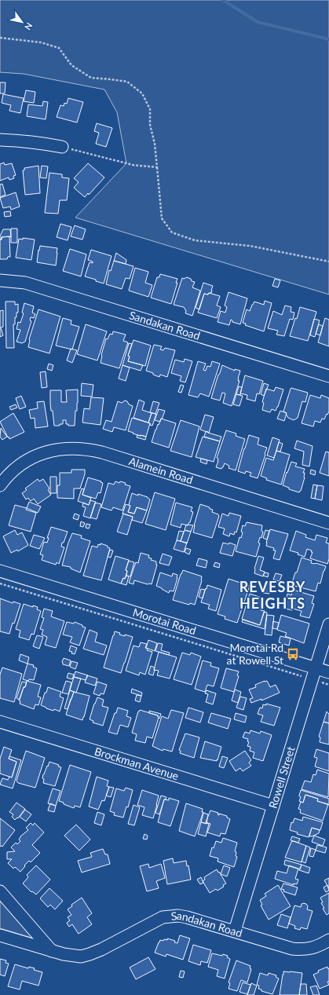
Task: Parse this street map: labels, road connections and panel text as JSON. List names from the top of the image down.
{
  "streets": {
    "street": [
      "Sandakan Road",
      "Alamein Road",
      "Morotai Road",
      "Brockman Avenue",
      "Rowell Street"
    ]
  },
  "crossings": [
    ["Sandakan Road", "Rowell Street"],
    ["Morotai Road", "Rowell Street"],
    ["Brockman Avenue", "Rowell Street"]
  ],
  "districts": ["REVESBY HEIGHTS"],
  "places": {
    "bus stop": ["Morotai Rd at Rowell St"]
  },
  "north": "bottom right"
}
